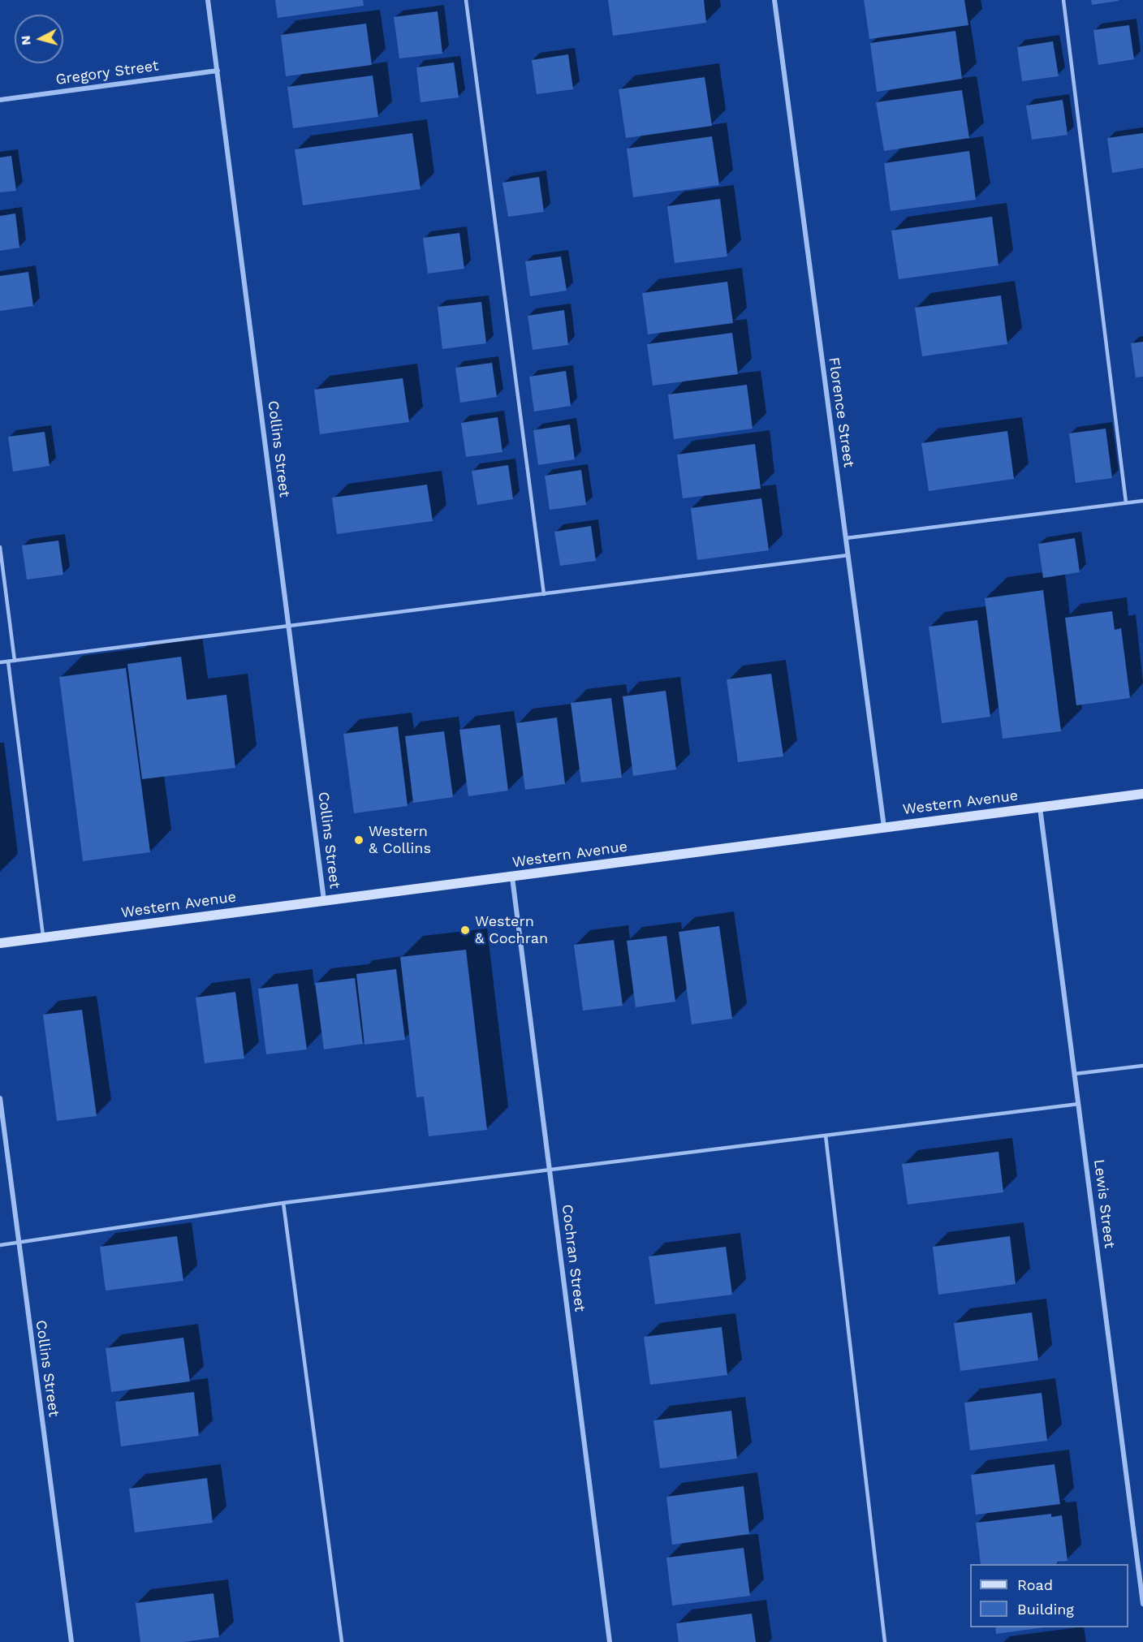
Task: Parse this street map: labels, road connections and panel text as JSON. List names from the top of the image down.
{
  "streets": {
    "main road": ["Western Avenue"],
    "street": [
      "Gregory Street",
      "Florence Street",
      "Collins Street",
      "Lewis Street",
      "Cochran Street"
    ]
  },
  "crossings": [
    ["Gregory Street", "Collins Street"],
    ["Florence Street", "Western Avenue"],
    ["Collins Street", "Western Avenue"],
    ["Western Avenue", "Lewis Street"],
    ["Western Avenue", "Cochran Street"]
  ],
  "places": ["Western & Collins", "Western & Cochran"],
  "legend": ["Road", "Building"],
  "north": "left"
}
